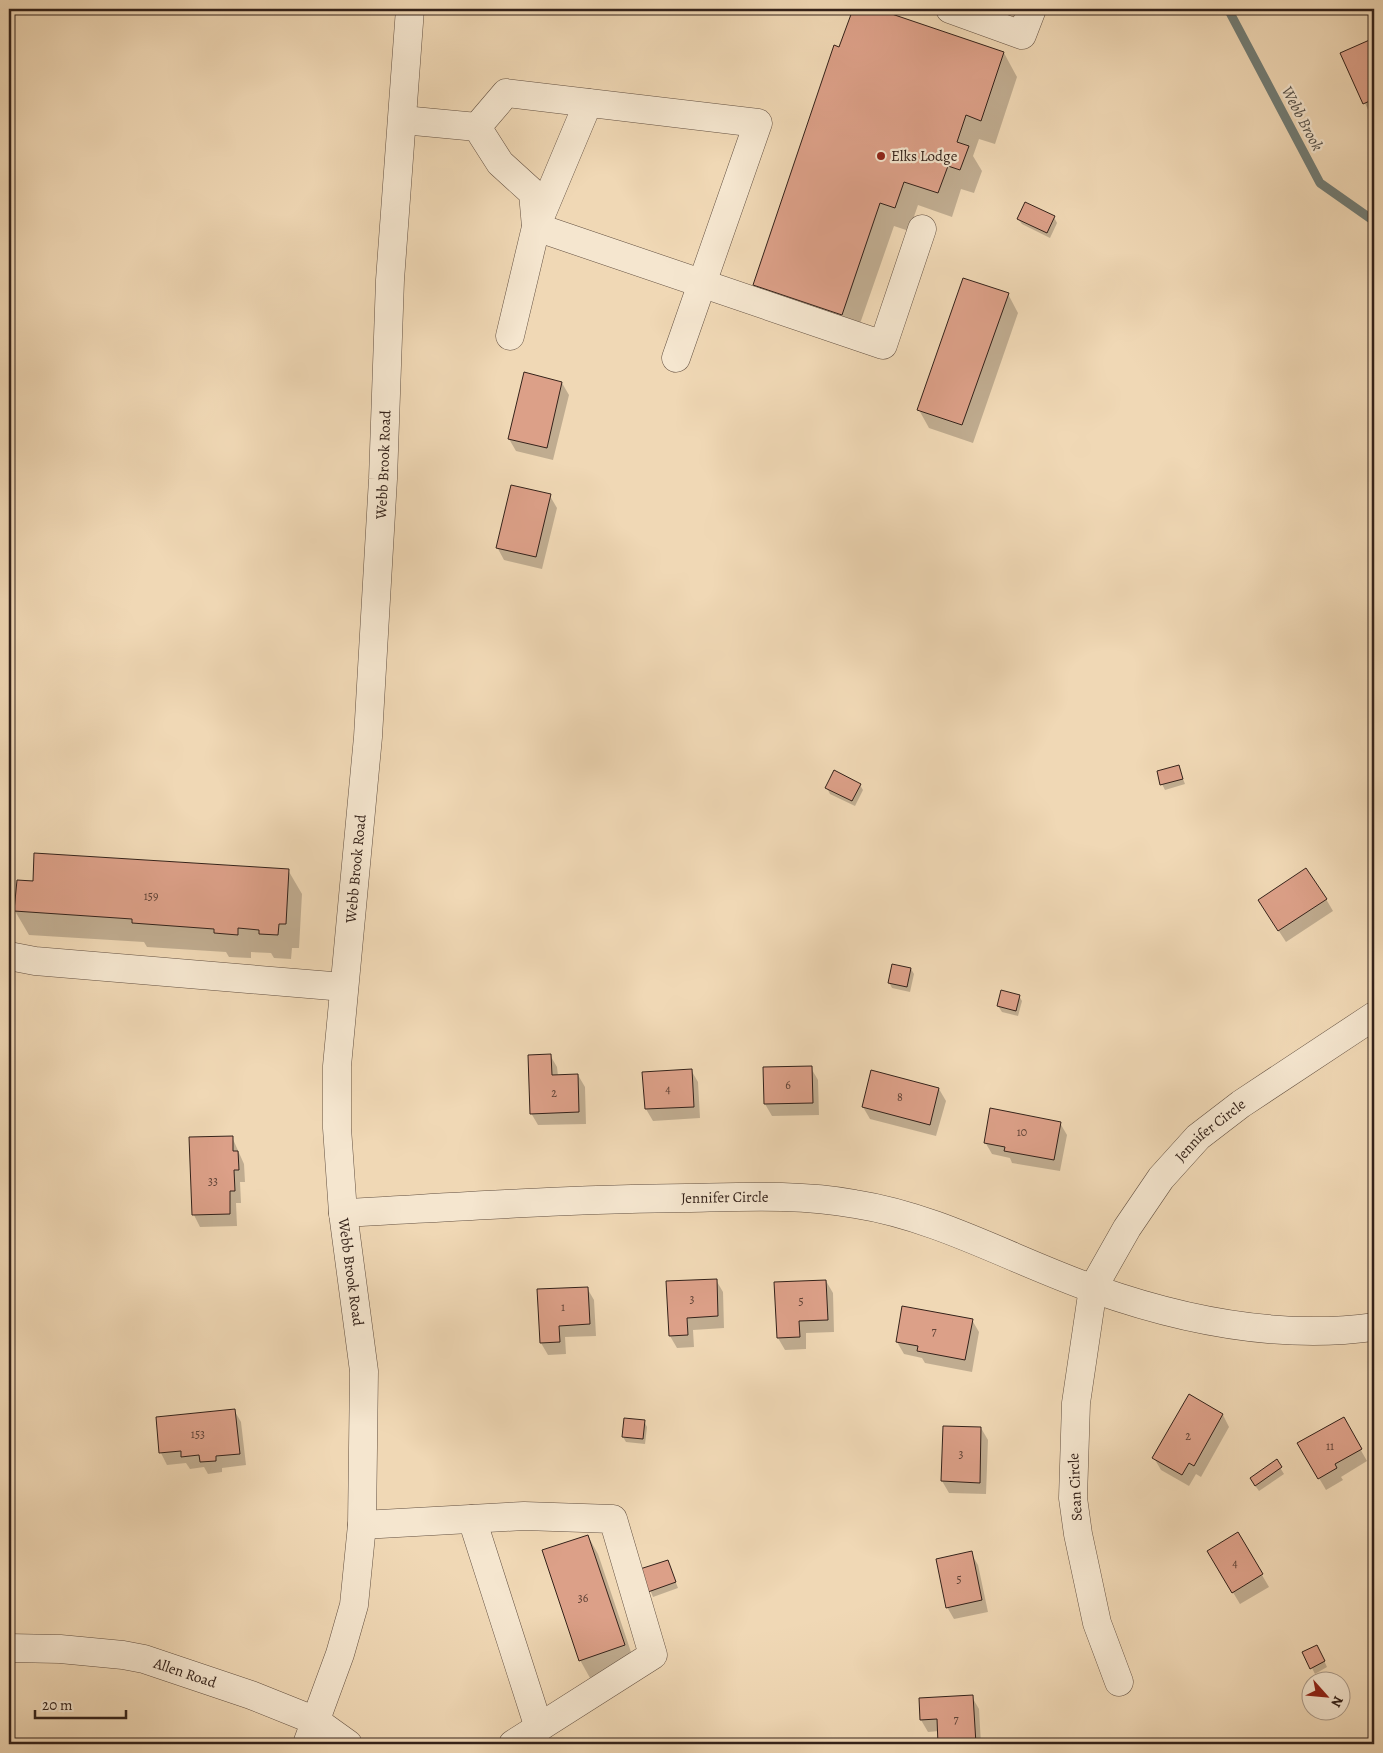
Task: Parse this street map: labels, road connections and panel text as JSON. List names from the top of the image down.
{
  "streets": {
    "street": [
      "Webb Brook Road",
      "Jennifer Circle",
      "Sean Circle",
      "Allen Road"
    ]
  },
  "crossings": [
    ["Webb Brook Road", "Jennifer Circle"],
    ["Webb Brook Road", "Allen Road"],
    ["Jennifer Circle", "Sean Circle"]
  ],
  "water": ["Webb Brook"],
  "places": ["Elks Lodge"],
  "house_numbers": [
    "159",
    "6",
    "4",
    "2",
    "8",
    "10",
    "33",
    "3",
    "5",
    "1",
    "7",
    "153",
    "2",
    "11",
    "3",
    "4",
    "5",
    "36",
    "7"
  ],
  "scale_bar": "20 m",
  "north": "bottom right"
}
